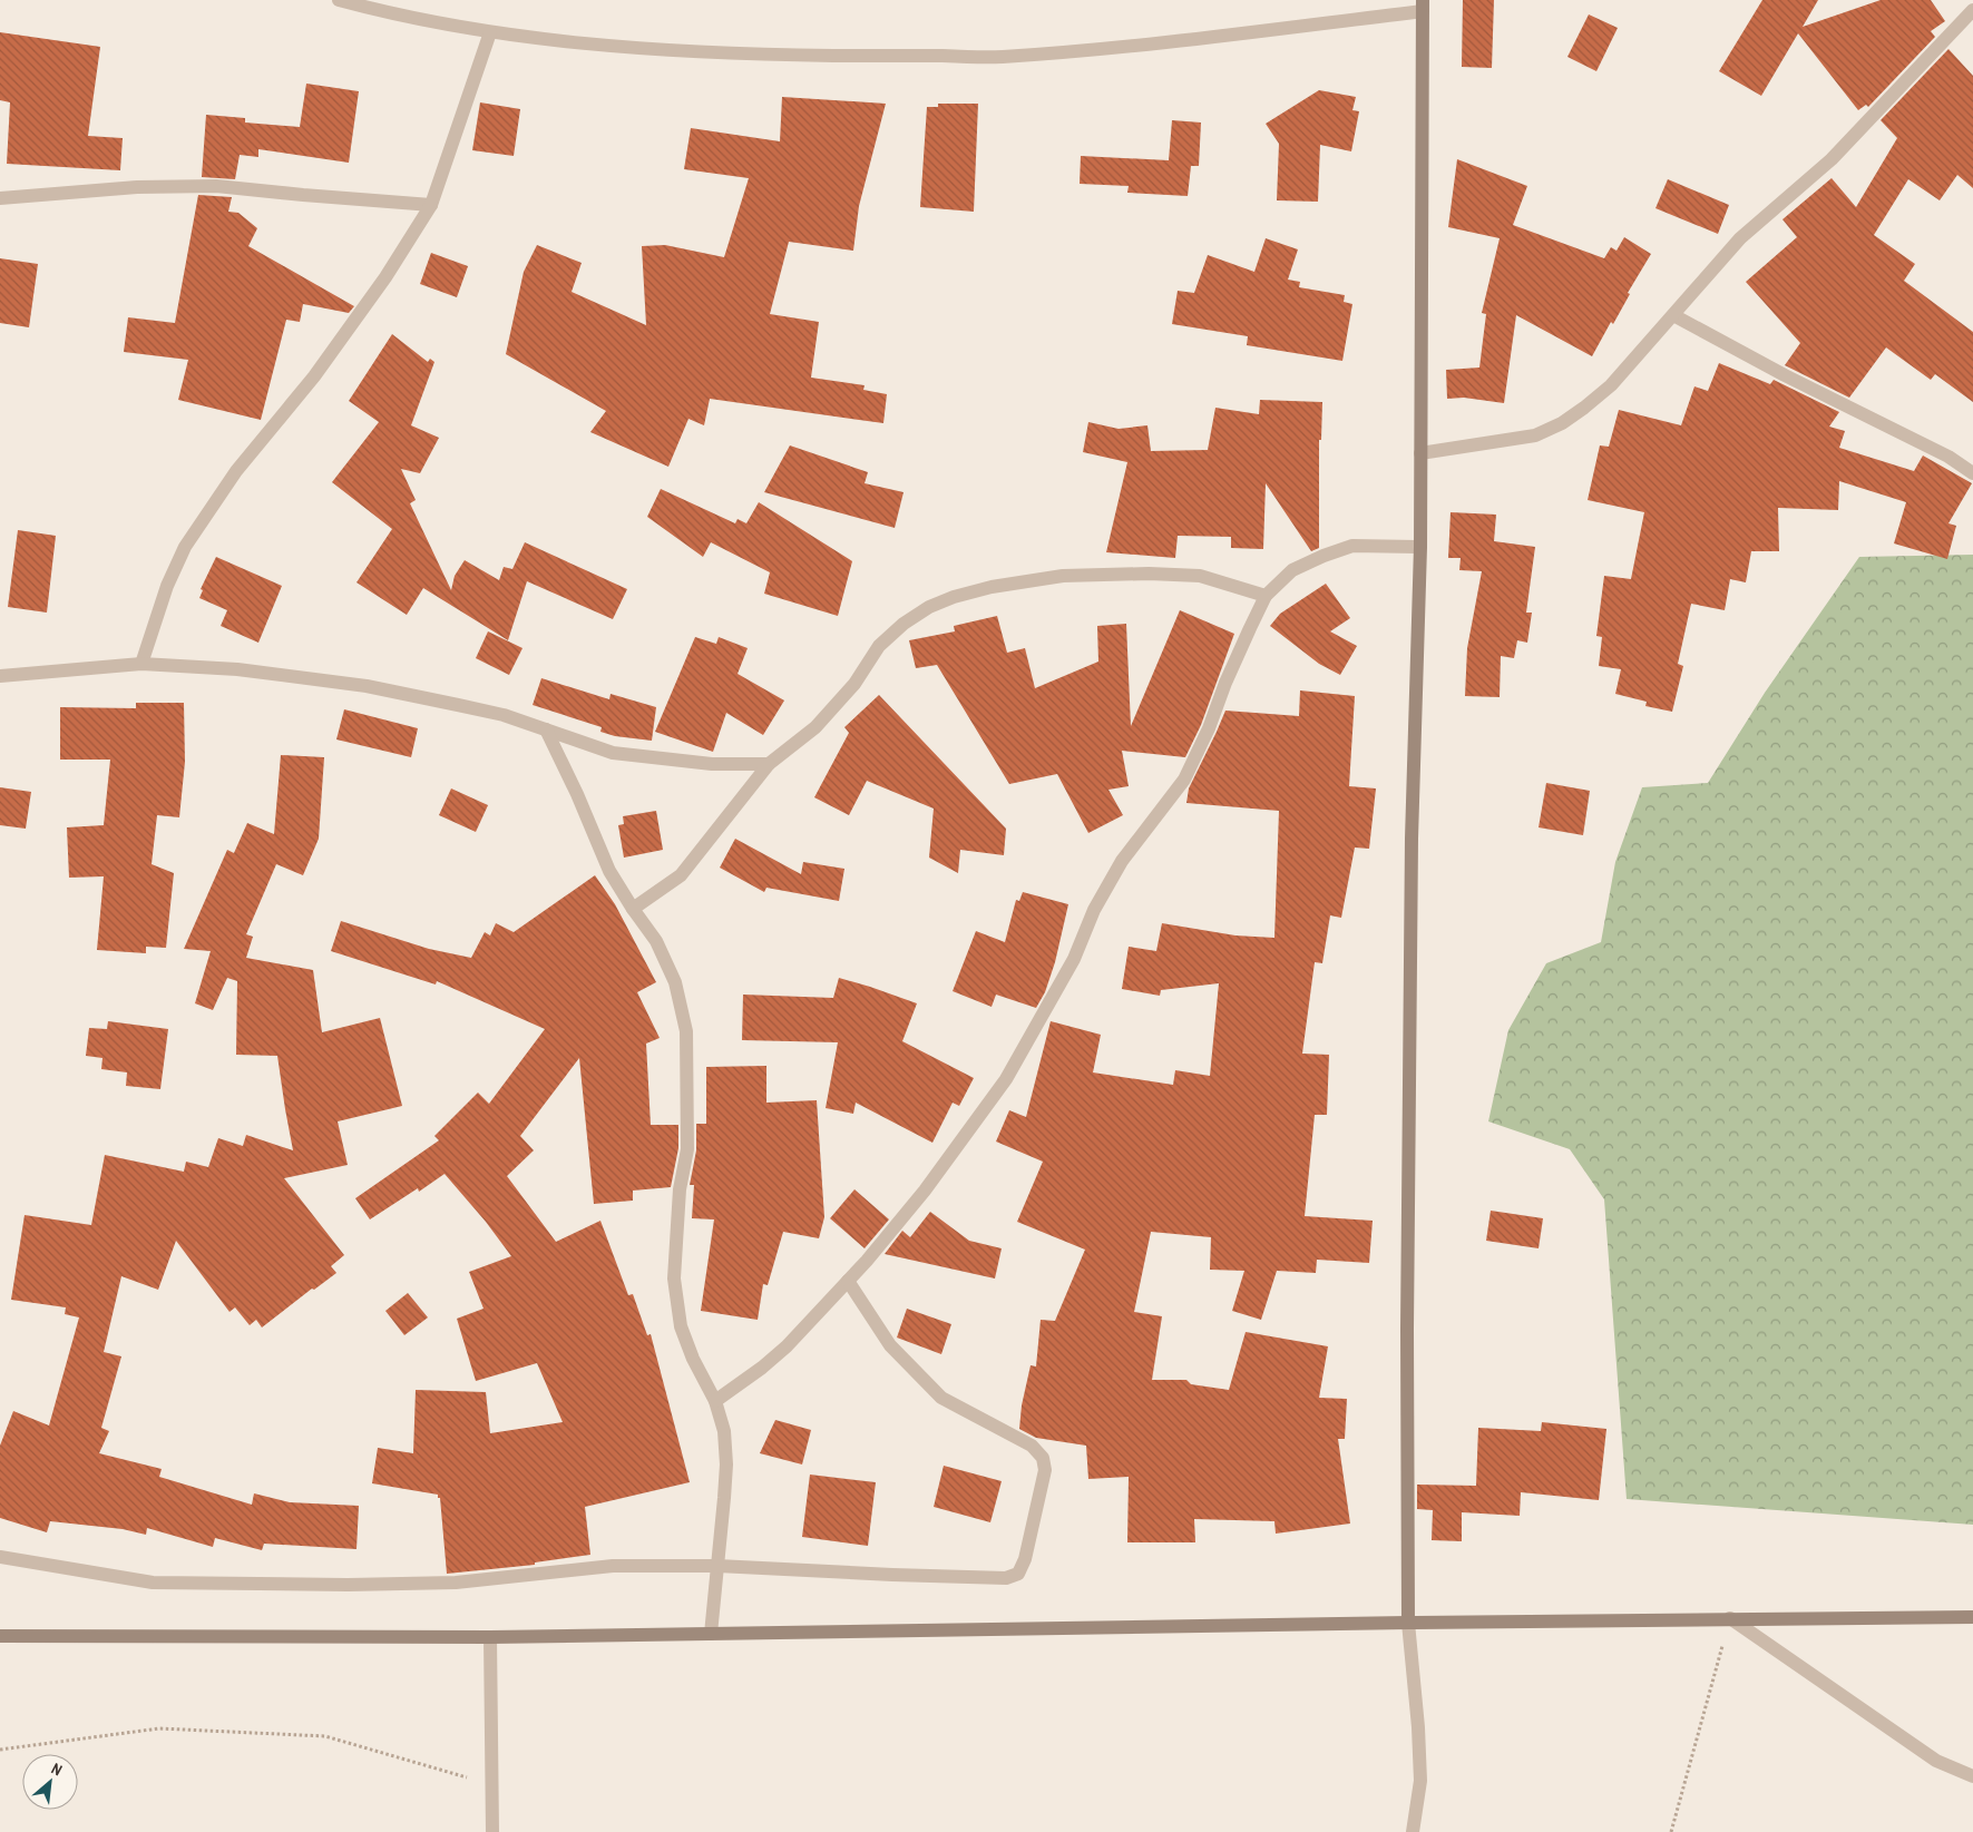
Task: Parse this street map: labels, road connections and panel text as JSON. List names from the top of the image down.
{
  "north": "top right"
}
